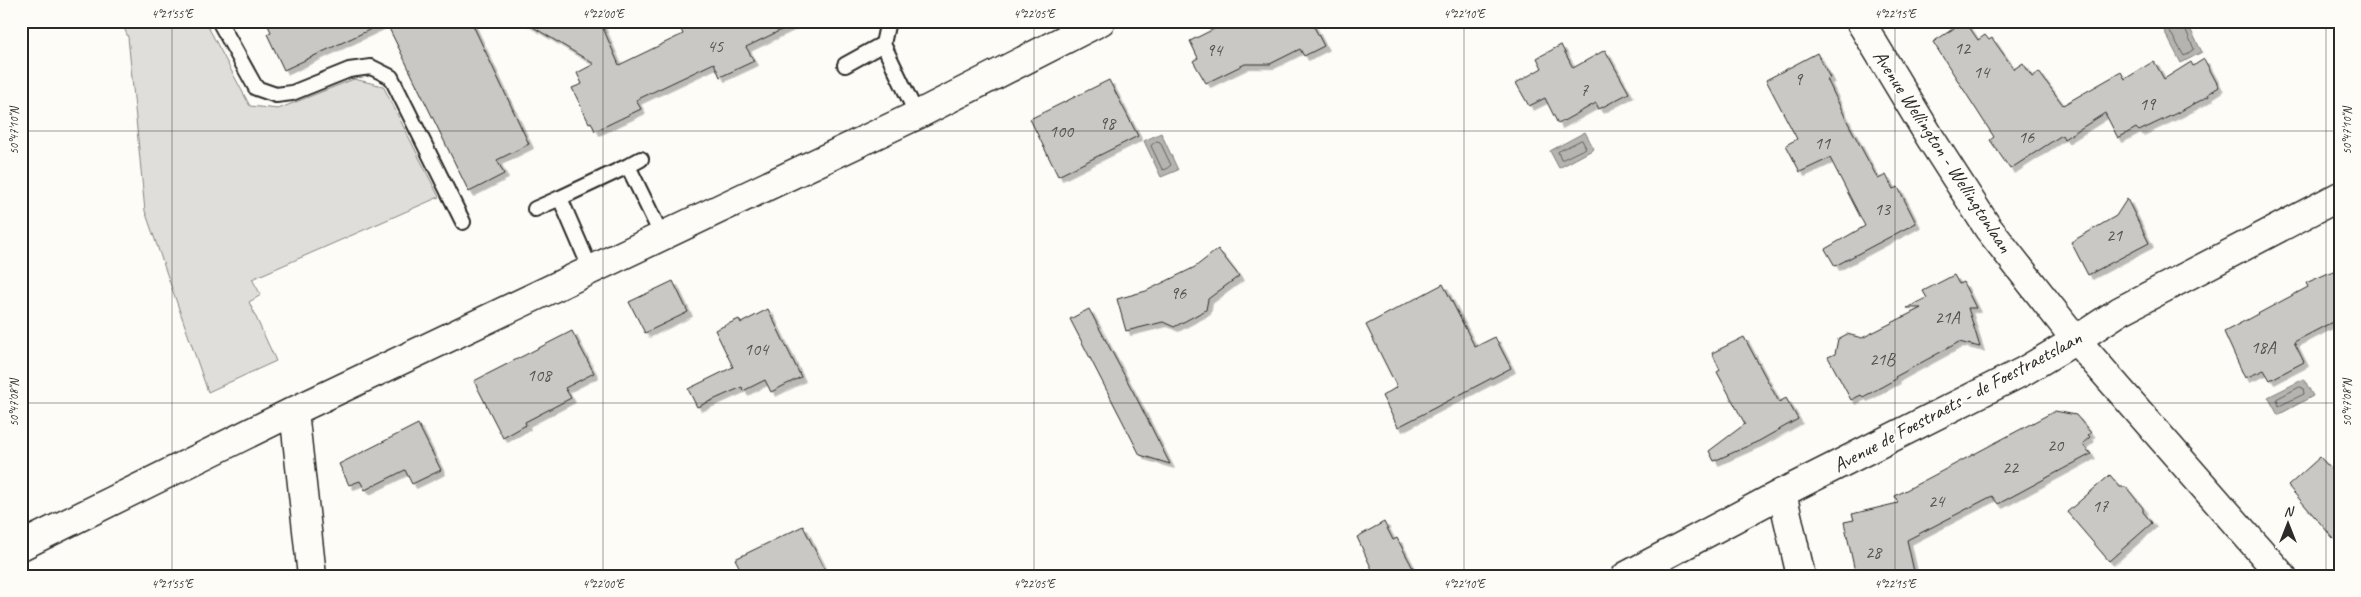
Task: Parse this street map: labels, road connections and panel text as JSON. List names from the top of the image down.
{
  "streets": {
    "street": ["Avenue Wellington - Wellingtonlaan", "Avenue de Foestraets - de Foestraetslaan"]
  },
  "crossings": [
    ["Avenue Wellington - Wellingtonlaan", "Avenue de Foestraets - de Foestraetslaan"]
  ],
  "house_numbers": [
    "45",
    "12",
    "94",
    "14",
    "9",
    "7",
    "19",
    "98",
    "100",
    "16",
    "11",
    "13",
    "21",
    "96",
    "21A",
    "18A",
    "104",
    "21B",
    "108",
    "20",
    "22",
    "24",
    "17",
    "28"
  ],
  "north": "top",
  "coordinates": [
    "4°21'55\"E",
    "4°22'00\"E",
    "4°22'05\"E",
    "4°22'10\"E",
    "4°22'15\"E",
    "50°47'10\"N",
    "50°47'08\"N"
  ]
}
